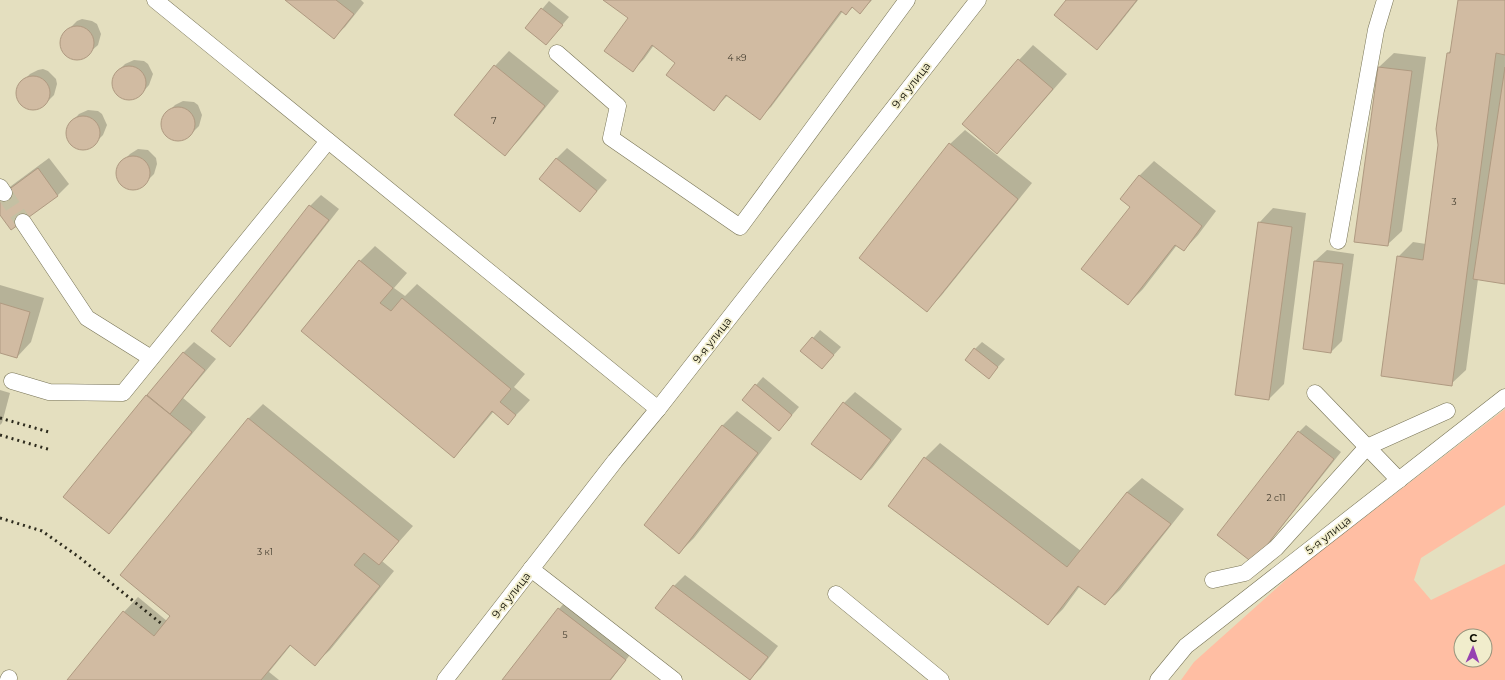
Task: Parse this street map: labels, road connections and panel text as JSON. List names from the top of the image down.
{
  "streets": {
    "street": ["9-я улица", "5-я улица"]
  },
  "house_numbers": [
    "4 к9",
    "7",
    "3",
    "2 с11",
    "3 к1",
    "5"
  ],
  "north": "top"
}
